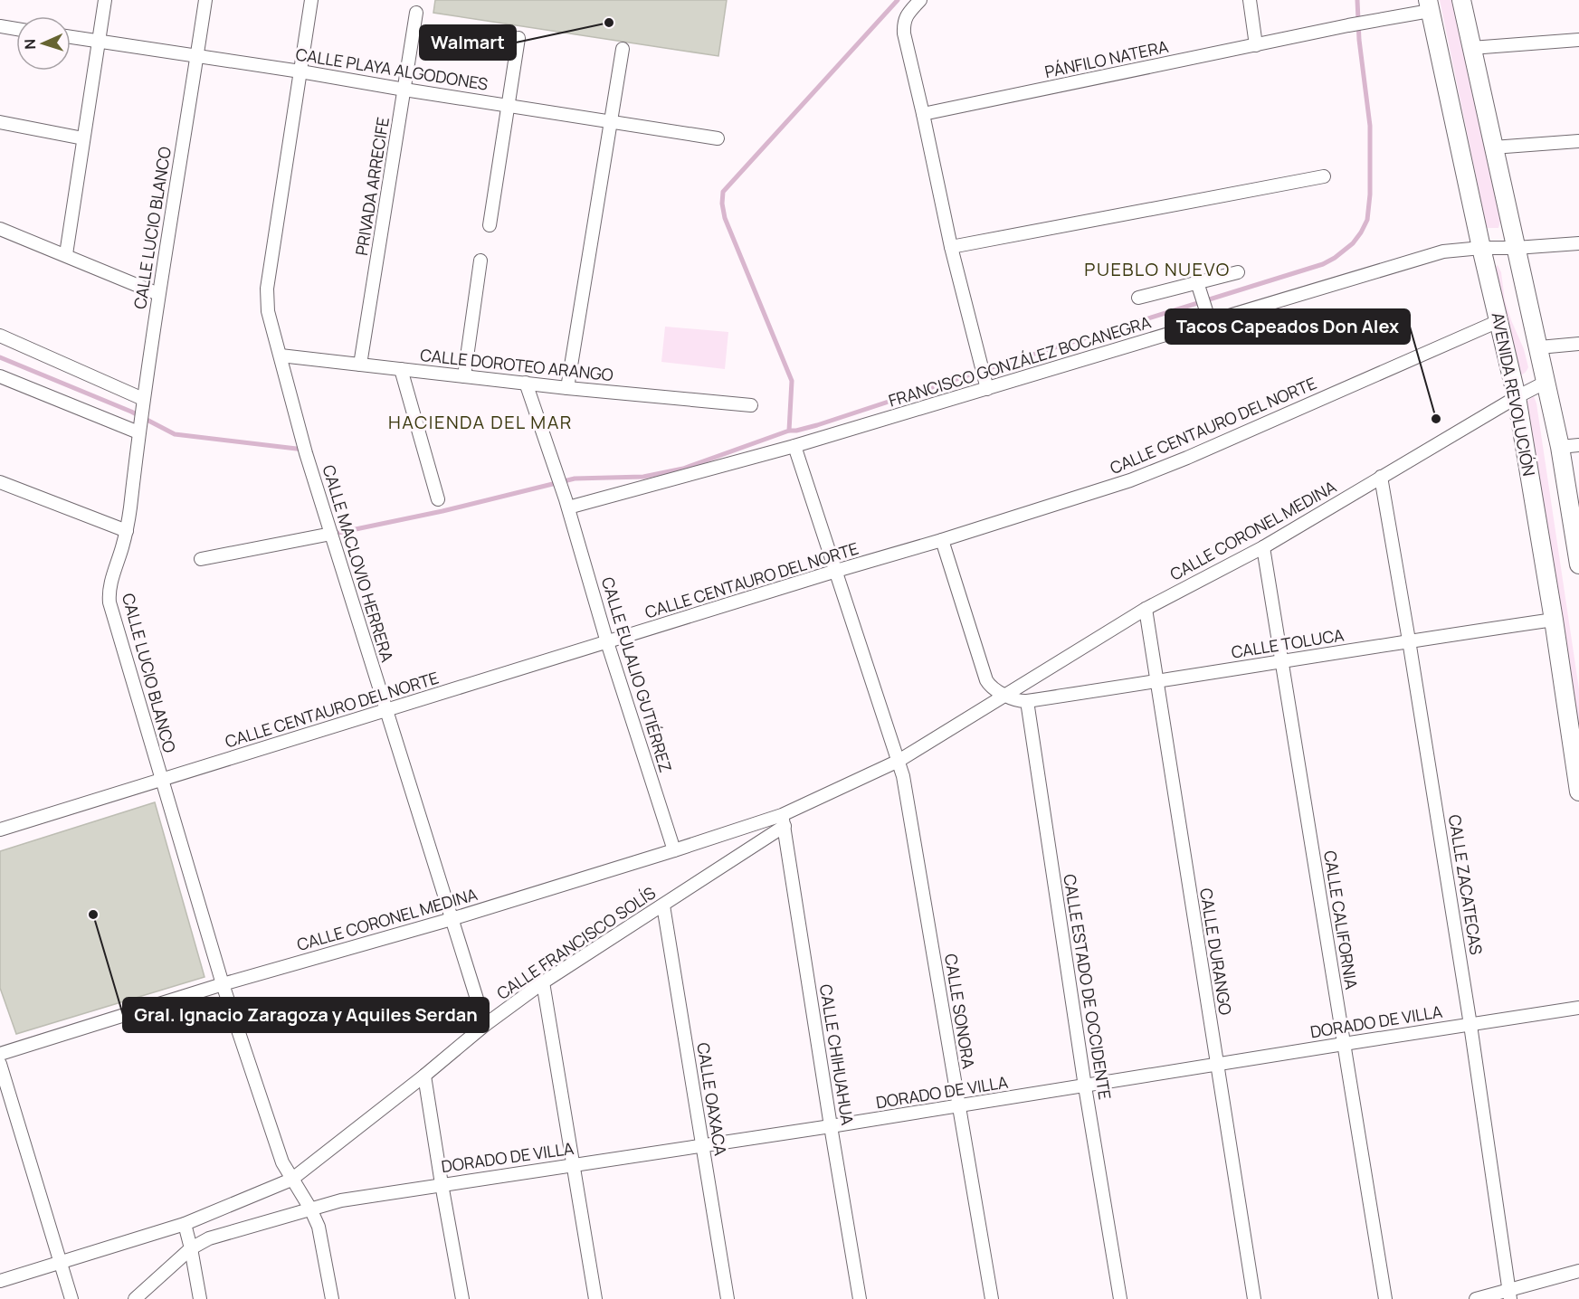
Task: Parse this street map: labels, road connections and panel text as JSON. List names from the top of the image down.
{
  "streets": {
    "street": [
      "PÁNFILO NATERA",
      "CALLE PLAYA ALGODONES",
      "PRIVADA ARRECIFE",
      "CALLE LUCIO BLANCO",
      "FRANCISCO GONZÁLEZ BOCANEGRA",
      "CALLE DOROTEO ARANGO",
      "AVENIDA REVOLUCIÓN",
      "CALLE CENTAURO DEL NORTE",
      "CALLE CORONEL MEDINA",
      "CALLE MACLOVIO HERRERA",
      "CALLE TOLUCA",
      "CALLE EULALIO GUTIÉRREZ",
      "CALLE ZACATECAS",
      "CALLE CALIFORNIA",
      "CALLE FRANCISCO SOLÍS",
      "CALLE DURANGO",
      "CALLE ESTADO DE OCCIDENTE",
      "CALLE SONORA",
      "DORADO DE VILLA",
      "CALLE CHIHUAHUA",
      "CALLE OAXACA"
    ]
  },
  "crossings": [
    ["PÁNFILO NATERA", "AVENIDA REVOLUCIÓN"],
    ["CALLE PLAYA ALGODONES", "PRIVADA ARRECIFE"],
    ["CALLE PLAYA ALGODONES", "CALLE LUCIO BLANCO"],
    ["PRIVADA ARRECIFE", "CALLE DOROTEO ARANGO"],
    ["CALLE LUCIO BLANCO", "CALLE CENTAURO DEL NORTE"],
    ["CALLE LUCIO BLANCO", "CALLE CORONEL MEDINA"],
    ["CALLE LUCIO BLANCO", "CALLE FRANCISCO SOLÍS"],
    ["CALLE LUCIO BLANCO", "DORADO DE VILLA"],
    ["FRANCISCO GONZÁLEZ BOCANEGRA", "AVENIDA REVOLUCIÓN"],
    ["FRANCISCO GONZÁLEZ BOCANEGRA", "CALLE EULALIO GUTIÉRREZ"],
    ["FRANCISCO GONZÁLEZ BOCANEGRA", "CALLE SONORA"],
    ["CALLE DOROTEO ARANGO", "CALLE MACLOVIO HERRERA"],
    ["CALLE DOROTEO ARANGO", "CALLE EULALIO GUTIÉRREZ"],
    ["AVENIDA REVOLUCIÓN", "CALLE CENTAURO DEL NORTE"],
    ["AVENIDA REVOLUCIÓN", "CALLE CORONEL MEDINA"],
    ["AVENIDA REVOLUCIÓN", "CALLE TOLUCA"],
    ["CALLE CENTAURO DEL NORTE", "CALLE MACLOVIO HERRERA"],
    ["CALLE CENTAURO DEL NORTE", "CALLE EULALIO GUTIÉRREZ"],
    ["CALLE CENTAURO DEL NORTE", "CALLE SONORA"],
    ["CALLE CORONEL MEDINA", "CALLE MACLOVIO HERRERA"],
    ["CALLE CORONEL MEDINA", "CALLE EULALIO GUTIÉRREZ"],
    ["CALLE CORONEL MEDINA", "CALLE ZACATECAS"],
    ["CALLE CORONEL MEDINA", "CALLE CALIFORNIA"],
    ["CALLE CORONEL MEDINA", "CALLE FRANCISCO SOLÍS"],
    ["CALLE CORONEL MEDINA", "CALLE DURANGO"],
    ["CALLE CORONEL MEDINA", "CALLE SONORA"],
    ["CALLE CORONEL MEDINA", "CALLE CHIHUAHUA"],
    ["CALLE MACLOVIO HERRERA", "CALLE FRANCISCO SOLÍS"],
    ["CALLE TOLUCA", "CALLE ZACATECAS"],
    ["CALLE TOLUCA", "CALLE CALIFORNIA"],
    ["CALLE TOLUCA", "CALLE DURANGO"],
    ["CALLE TOLUCA", "CALLE ESTADO DE OCCIDENTE"],
    ["CALLE ZACATECAS", "DORADO DE VILLA"],
    ["CALLE CALIFORNIA", "DORADO DE VILLA"],
    ["CALLE FRANCISCO SOLÍS", "CALLE CHIHUAHUA"],
    ["CALLE FRANCISCO SOLÍS", "CALLE OAXACA"],
    ["CALLE DURANGO", "DORADO DE VILLA"],
    ["CALLE ESTADO DE OCCIDENTE", "DORADO DE VILLA"],
    ["CALLE SONORA", "DORADO DE VILLA"],
    ["DORADO DE VILLA", "CALLE CHIHUAHUA"],
    ["DORADO DE VILLA", "CALLE OAXACA"]
  ],
  "districts": ["PUEBLO NUEVO", "HACIENDA DEL MAR"],
  "places": ["Walmart", "Tacos Capeados Don Alex", "Gral. Ignacio Zaragoza y Aquiles Serdan"],
  "north": "left"
}
